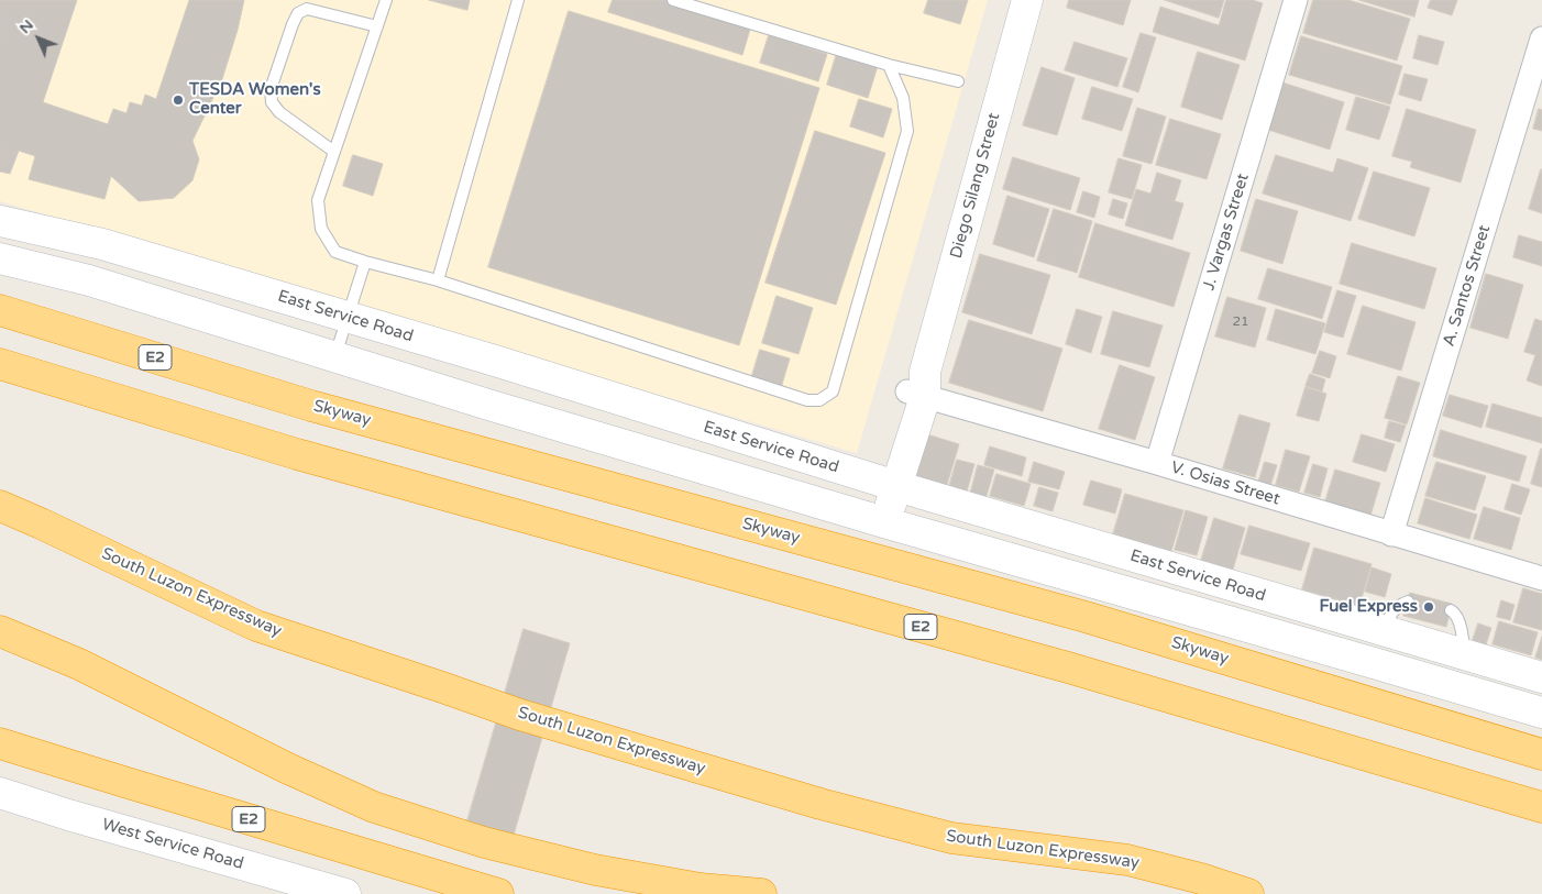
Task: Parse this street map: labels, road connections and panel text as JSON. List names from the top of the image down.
{
  "streets": {
    "highway": ["E2", "Skyway", "South Luzon Expressway"],
    "main road": ["Diego Silang Street", "East Service Road", "West Service Road"],
    "street": ["J. Vargas Street", "A. Santos Street", "V. Osias Street"]
  },
  "crossings": [
    ["Diego Silang Street", "East Service Road"],
    ["Diego Silang Street", "V. Osias Street"],
    ["J. Vargas Street", "V. Osias Street"],
    ["A. Santos Street", "V. Osias Street"]
  ],
  "places": ["TESDA Women's Center", "Fuel Express"],
  "house_numbers": ["21"],
  "north": "top left"
}
